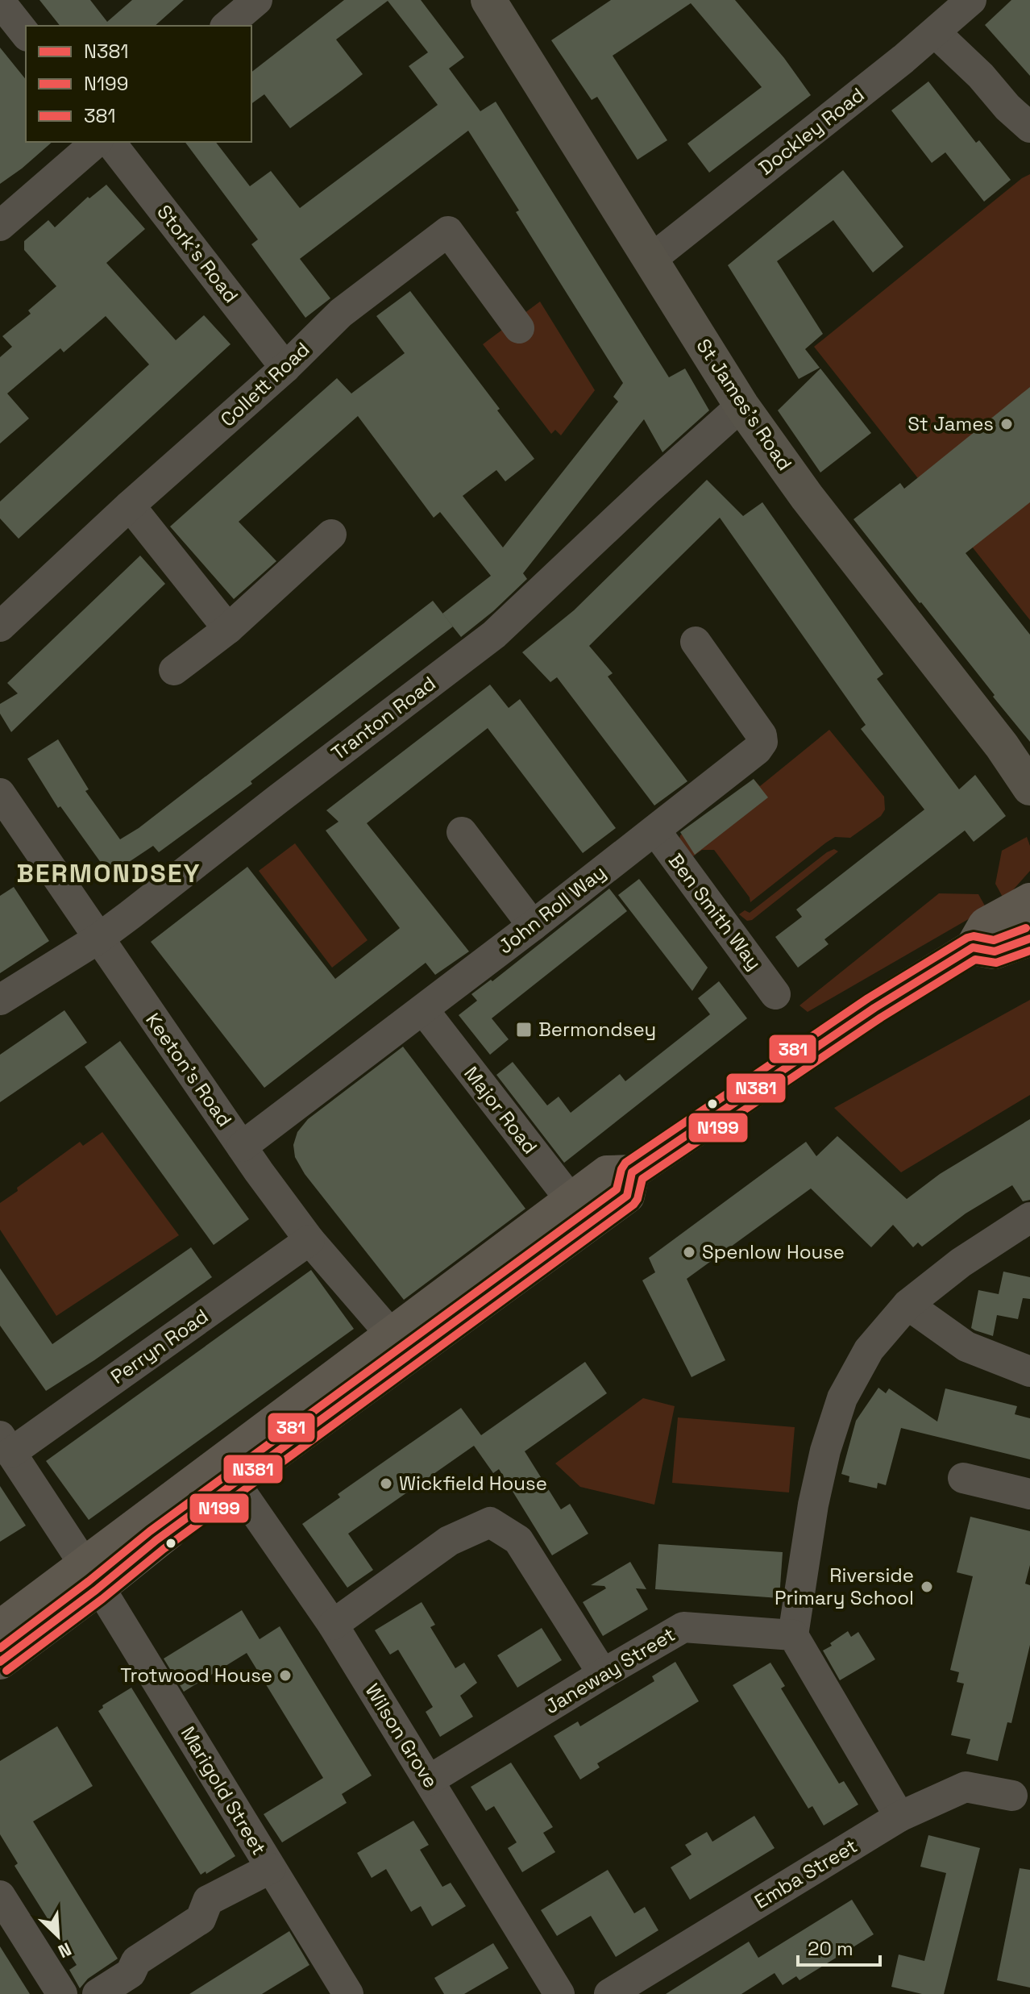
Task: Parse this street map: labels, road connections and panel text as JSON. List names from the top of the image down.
{
  "streets": {
    "street": [
      "Dockley Road",
      "Stork's Road",
      "Collett Road",
      "St James's Road",
      "Tranton Road",
      "John Roll Way",
      "Ben Smith Way",
      "Keeton's Road",
      "Major Road",
      "Perryn Road",
      "Janeway Street",
      "Wilson Grove",
      "Marigold Street",
      "Emba Street"
    ]
  },
  "crossings": [
    ["Dockley Road", "St James's Road"],
    ["Stork's Road", "Collett Road"],
    ["St James's Road", "Tranton Road"],
    ["Tranton Road", "Keeton's Road"],
    ["John Roll Way", "Ben Smith Way"],
    ["John Roll Way", "Keeton's Road"],
    ["Keeton's Road", "Perryn Road"],
    ["Perryn Road", "Marigold Street"],
    ["Janeway Street", "Wilson Grove"]
  ],
  "districts": ["BERMONDSEY"],
  "places": {
    "other": [
      "St James",
      "Spenlow House",
      "Wickfield House",
      "Riverside Primary School",
      "Trotwood House"
    ],
    "transit": ["Bermondsey"]
  },
  "lines": ["transit line 381", "transit line N381", "transit line N199"],
  "legend": ["N381", "N199", "381"],
  "scale_bar": "20 m",
  "north": "bottom right"
}
